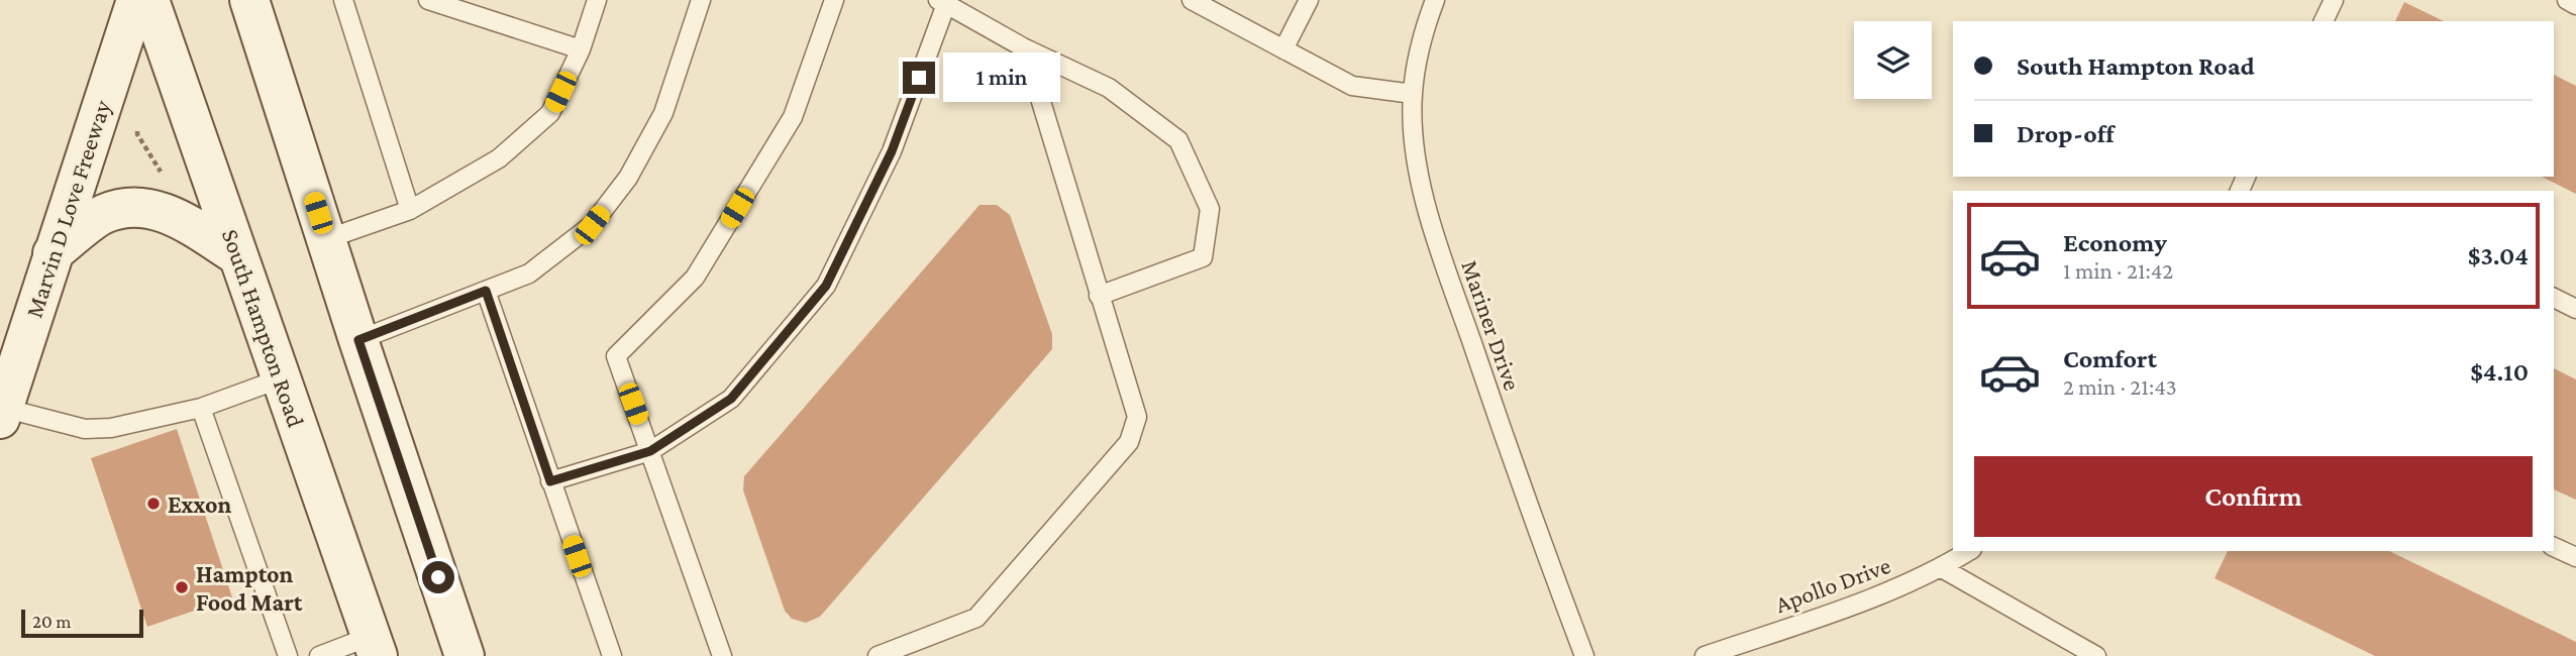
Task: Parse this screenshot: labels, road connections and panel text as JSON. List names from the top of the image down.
{
  "streets": {
    "main road": ["Marvin D Love Freeway", "South Hampton Road"],
    "lane": ["Mariner Drive", "Apollo Drive"]
  },
  "places": ["Exxon", "Hampton Food Mart"],
  "scale_bar": "20 m",
  "page": {
    "banner": ["South Hampton Road", "Drop-off"],
    "bubble": "1 min",
    "list": [
      {
        "name": "Economy",
        "note": "1 min · 21:42",
        "value": "$3.04"
      },
      {
        "name": "Comfort",
        "note": "2 min · 21:43",
        "value": "$4.10"
      }
    ],
    "buttons": "Confirm",
    "scale": "20 m"
  }
}
